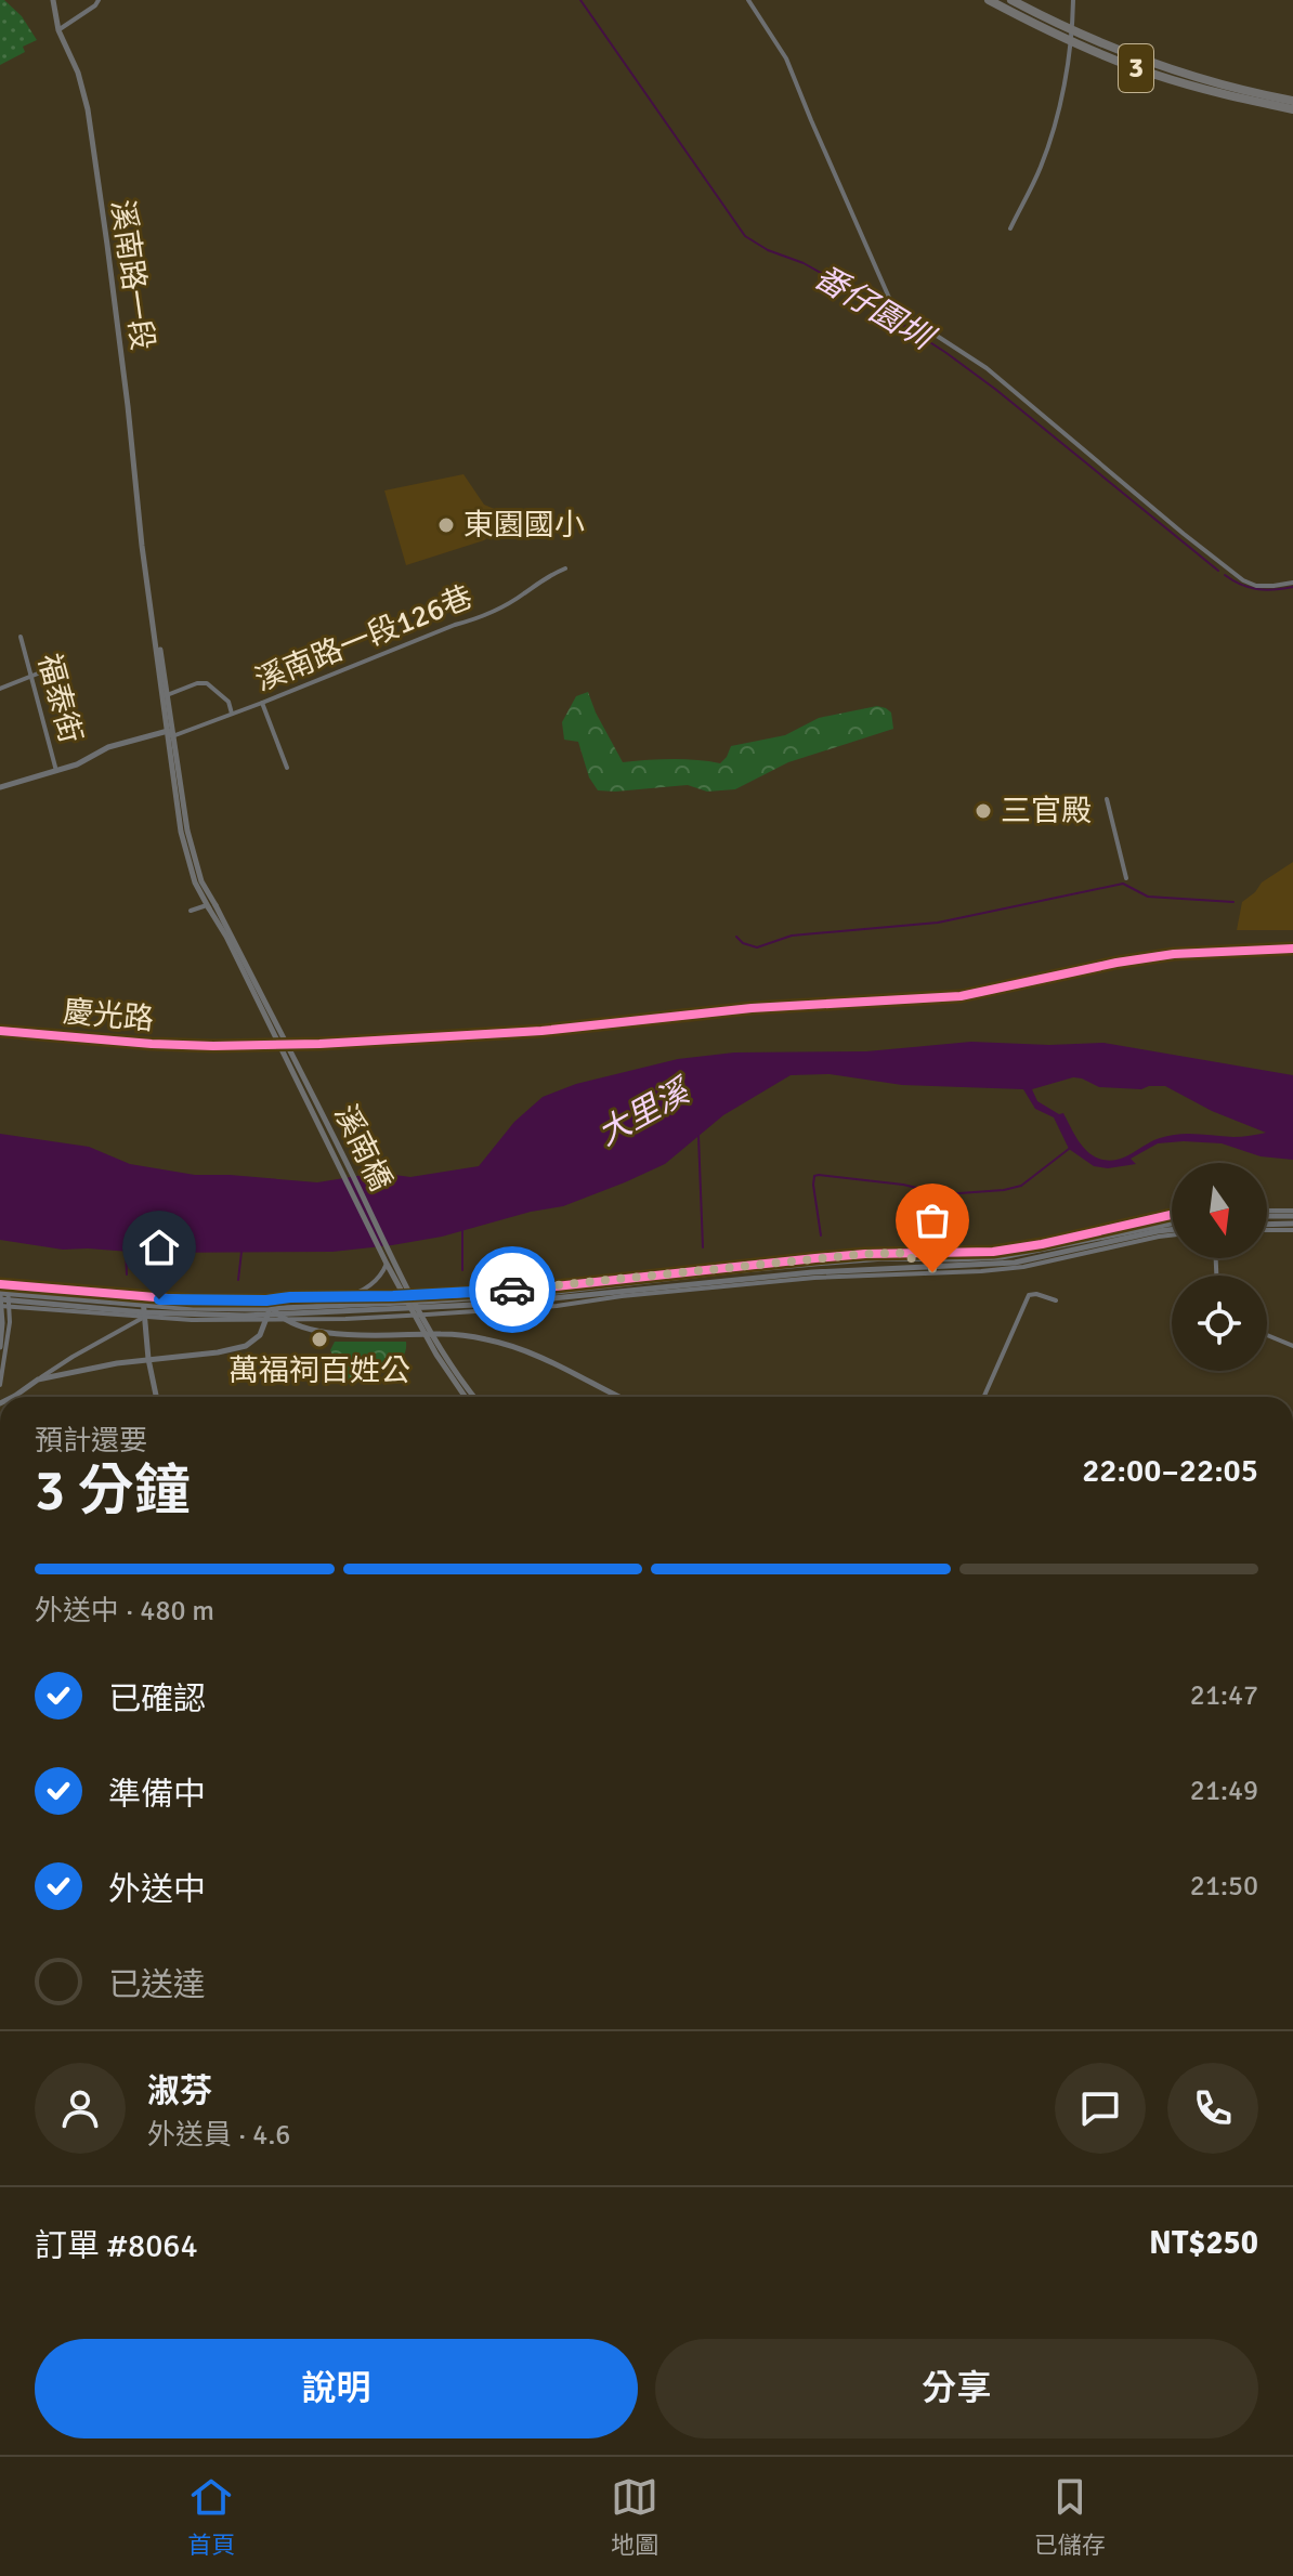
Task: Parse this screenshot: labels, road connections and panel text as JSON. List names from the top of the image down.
{
  "streets": {
    "highway": ["3"],
    "main road": ["溪南路一段", "溪南橋"],
    "street": ["溪南路一段126巷", "福泰街", "慶光路"]
  },
  "crossings": [
    ["溪南路一段", "溪南路一段126巷"],
    ["溪南路一段", "福泰街"],
    ["溪南路一段", "溪南橋"],
    ["溪南路一段126巷", "福泰街"]
  ],
  "water": ["番仔園圳", "大里溪"],
  "places": ["東園國小", "三官殿", "萬福祠百姓公"],
  "north": "bottom",
  "page": {
    "heading": ["3 分鐘", "預計還要", "22:00–22:05"],
    "panel": [
      "淑芬",
      "外送員 · 4.6",
      "訂單 #8064",
      "NT$250"
    ],
    "bar": "外送中 · 480 m",
    "list": [
      ["已確認", "21:47"],
      ["準備中", "21:49"],
      ["外送中", "21:50"],
      "已送達"
    ],
    "buttons": ["說明", "分享"],
    "tabs": ["首頁", "地圖", "已儲存"]
  }
}
